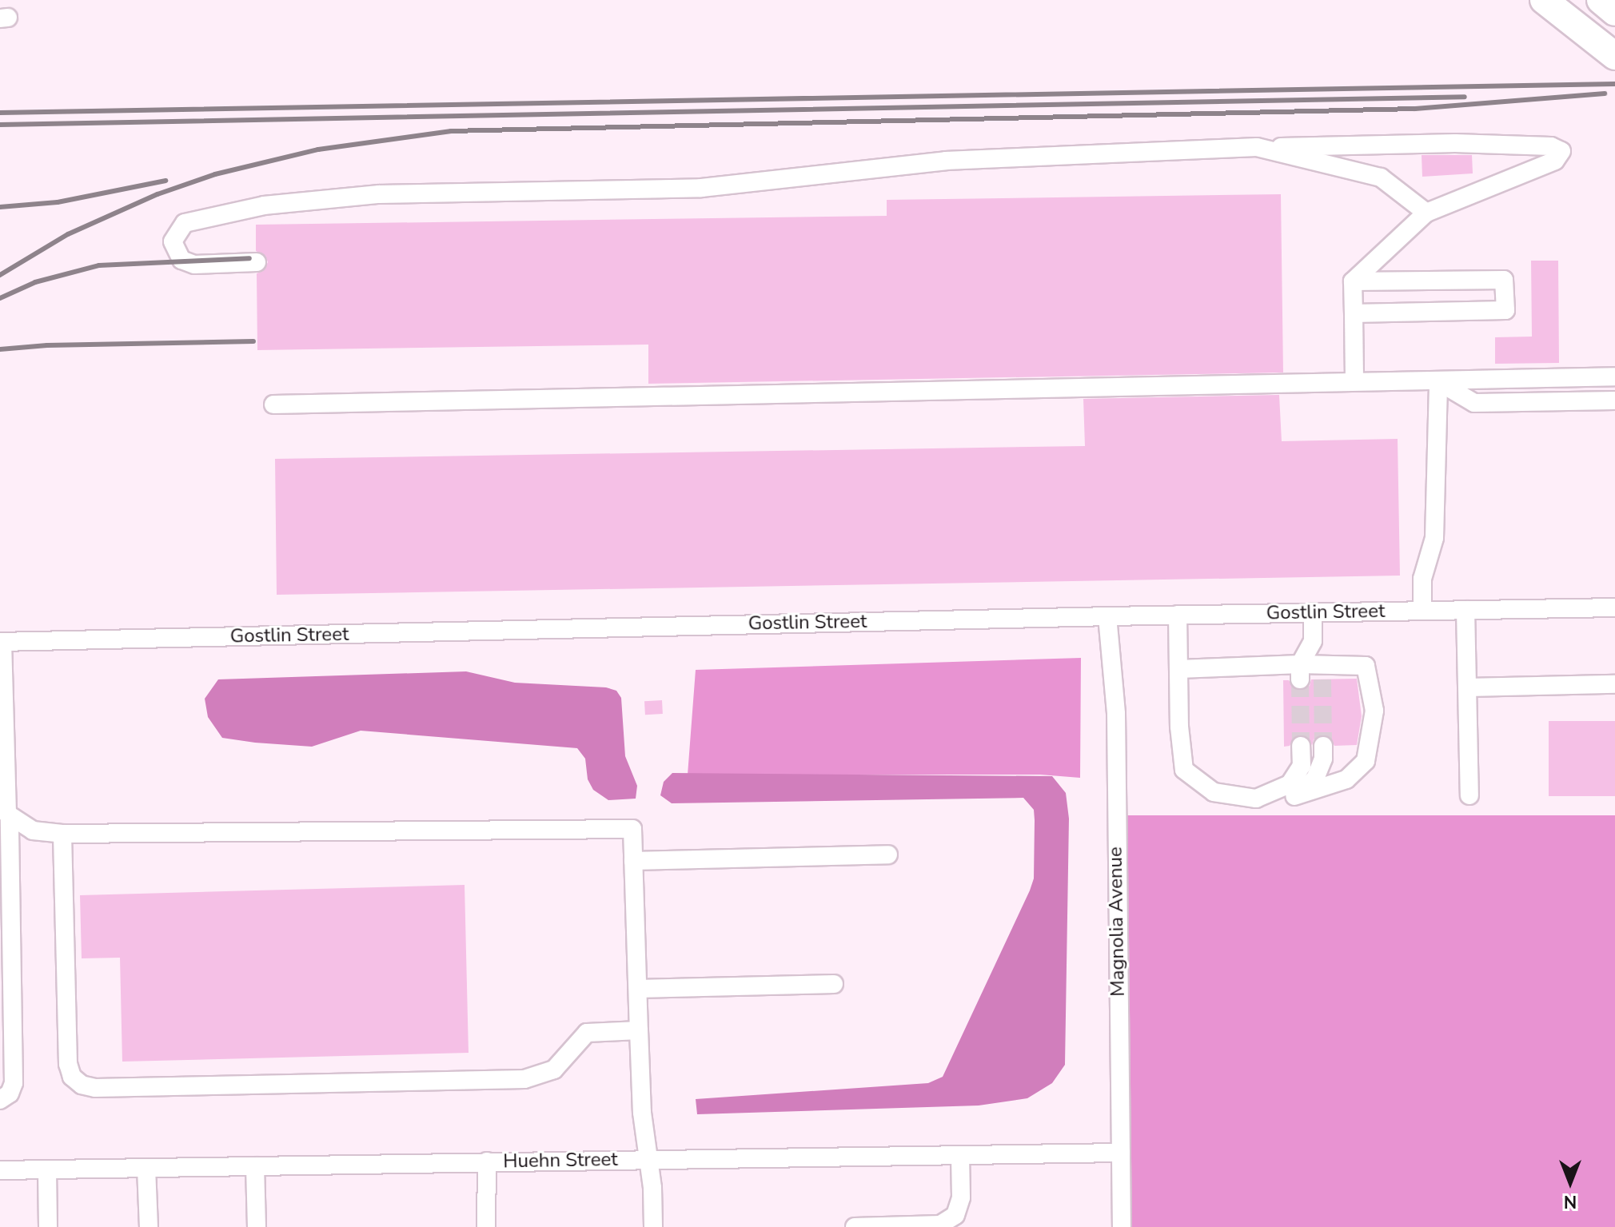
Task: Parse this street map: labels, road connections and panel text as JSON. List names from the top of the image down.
{
  "streets": {
    "street": ["Gostlin Street", "Magnolia Avenue", "Huehn Street"]
  },
  "crossings": [
    ["Gostlin Street", "Magnolia Avenue"],
    ["Magnolia Avenue", "Huehn Street"]
  ],
  "north": "bottom"
}
